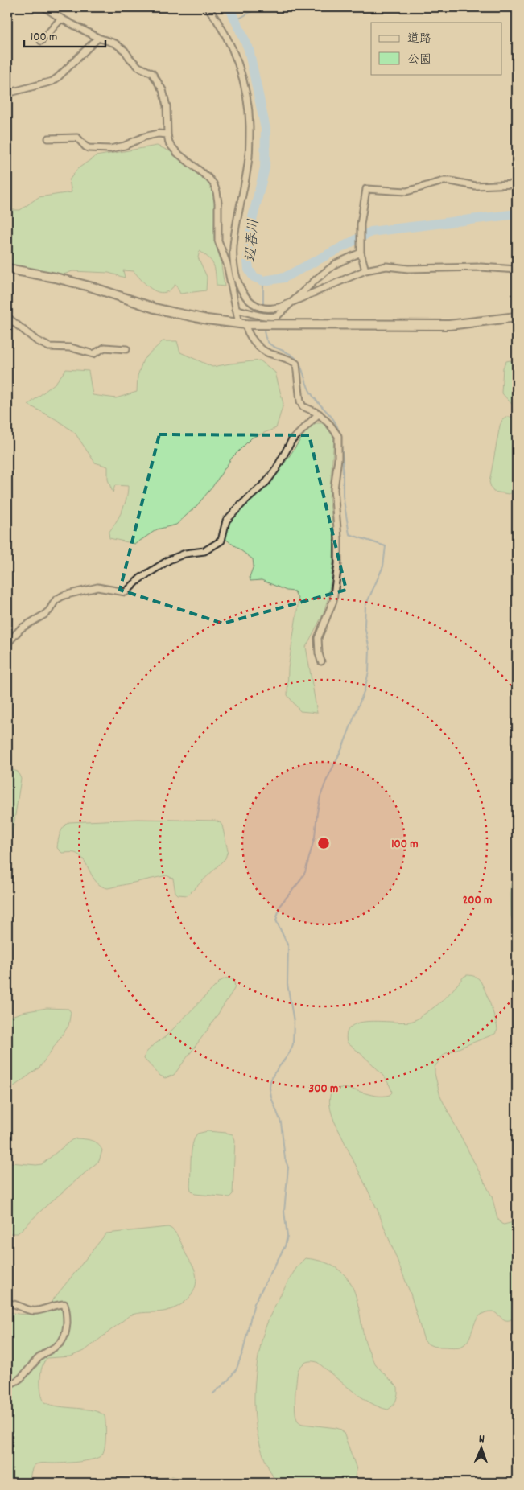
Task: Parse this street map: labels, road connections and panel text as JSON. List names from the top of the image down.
{
  "water": ["辺春川"],
  "legend": ["道路", "公園"],
  "scale_bar": "100 m",
  "north": "top",
  "rings": ["100 m", "200 m", "300 m"]
}
